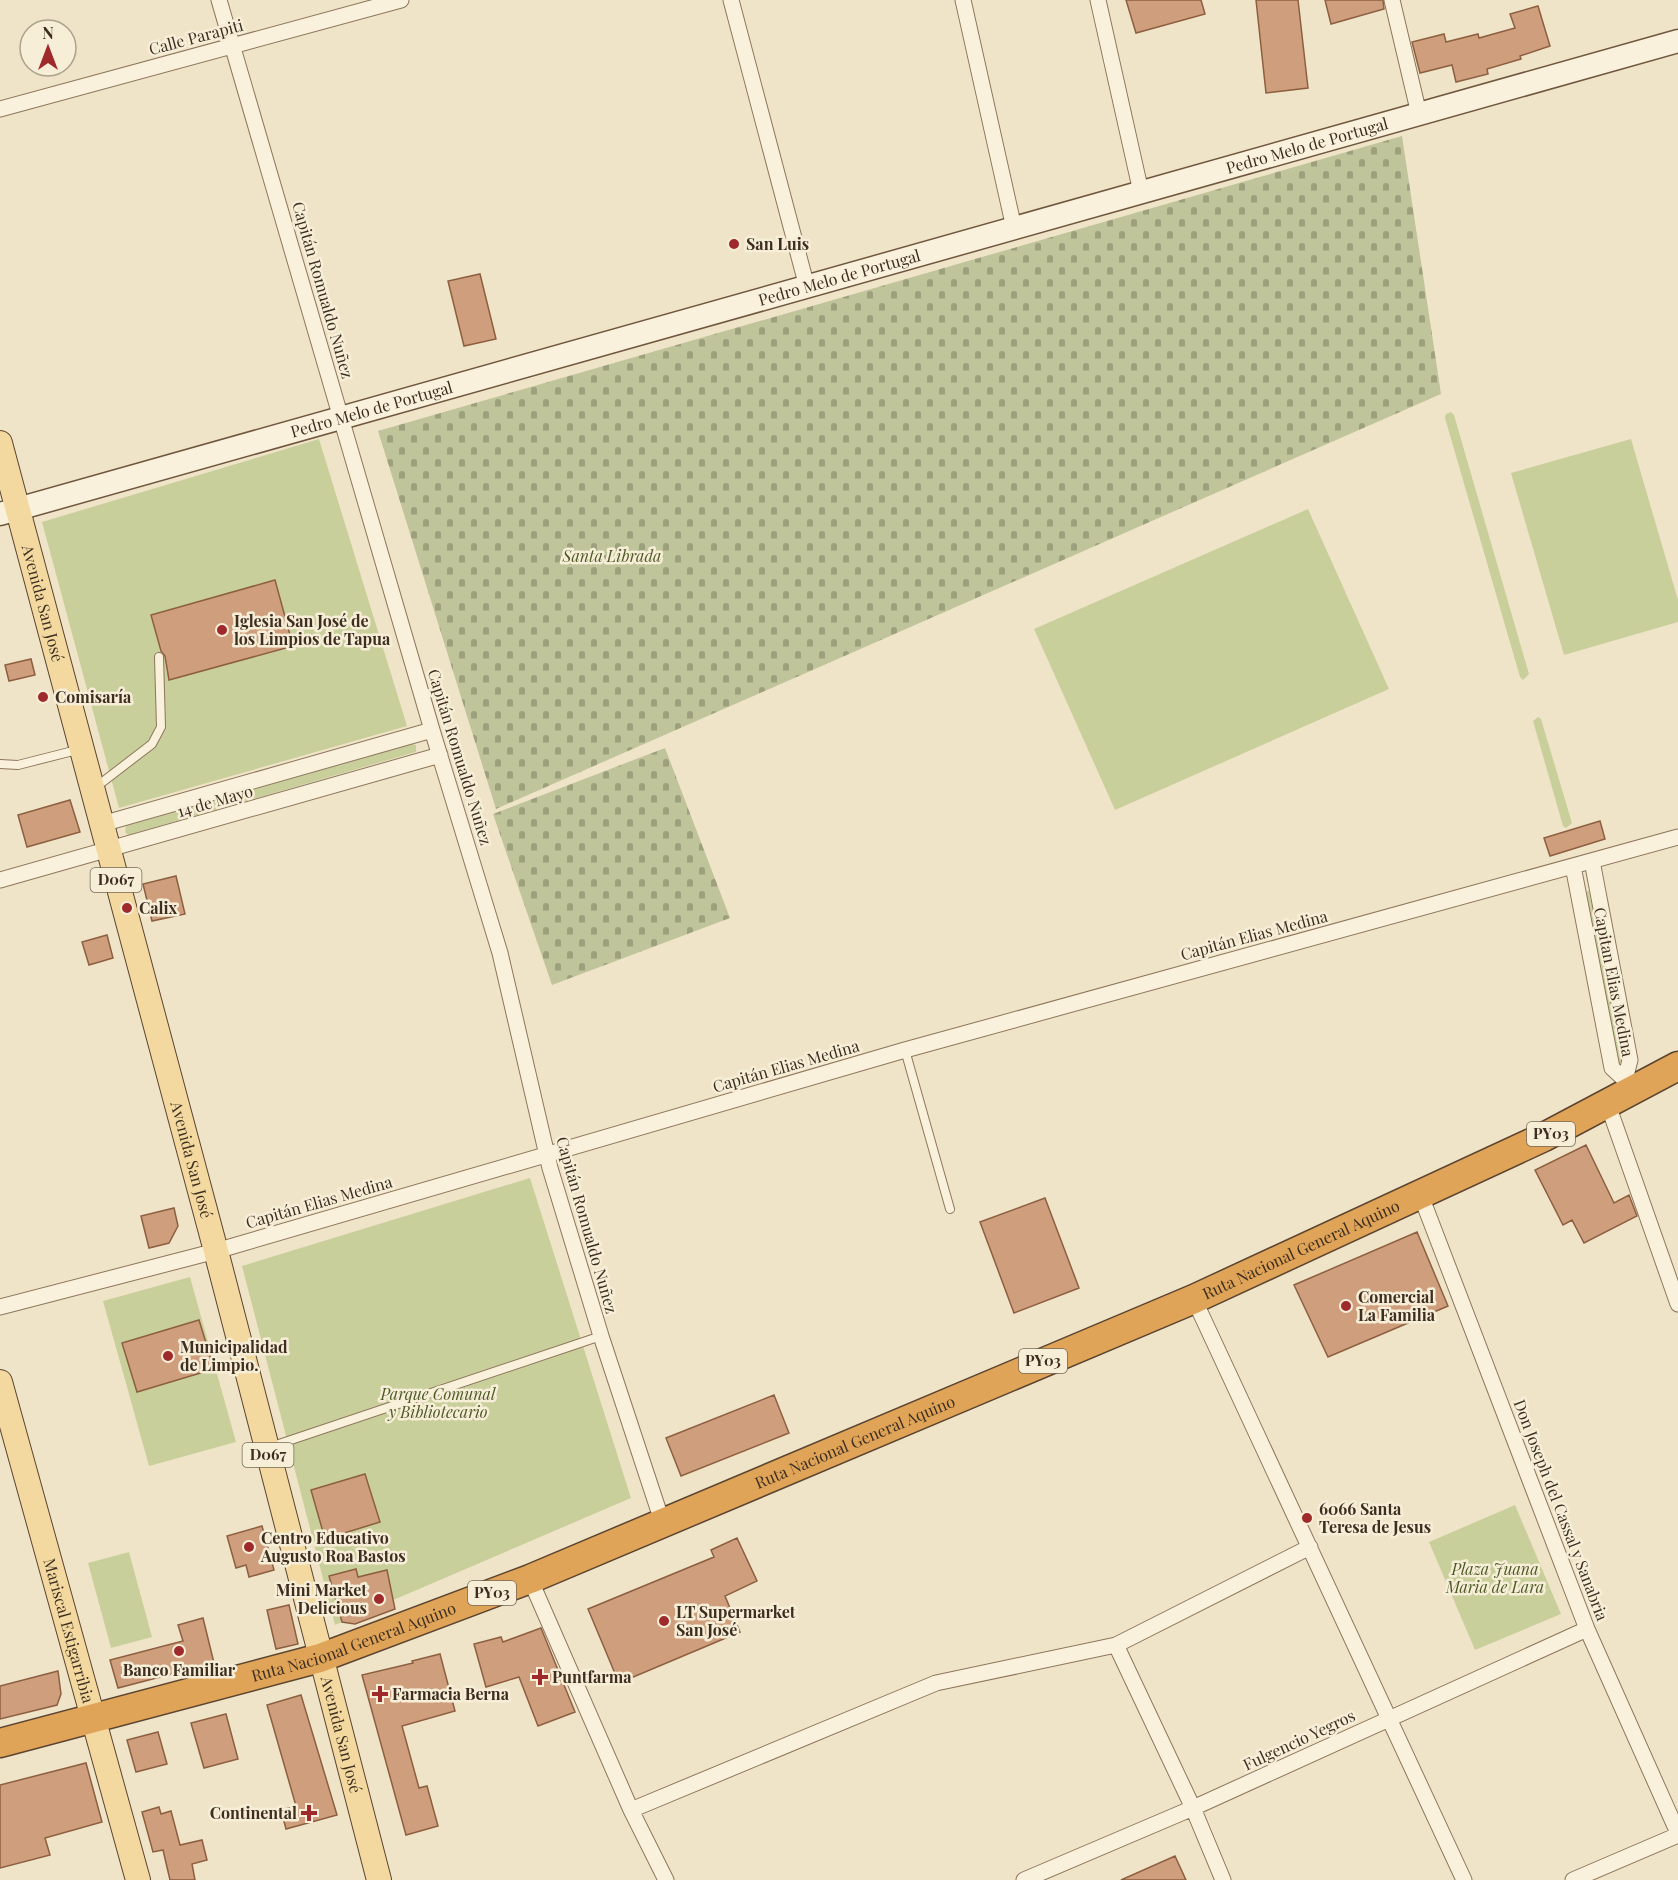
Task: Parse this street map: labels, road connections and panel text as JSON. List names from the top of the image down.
{
  "streets": {
    "highway": ["PY03", "Ruta Nacional General Aquino"],
    "main road": ["Avenida San José", "D067", "Mariscal Estigarribia"],
    "street": [
      "Calle Parapiti",
      "Pedro Melo de Portugal",
      "Capitán Romualdo Nuñez",
      "14 de Mayo",
      "Capitán Elias Medina",
      "Capitan Elias Medina",
      "Don Joseph del Cassal y Sanabria",
      "Fulgencio Yegros"
    ]
  },
  "crossings": [
    ["Calle Parapiti", "Capitán Romualdo Nuñez"],
    ["Pedro Melo de Portugal", "Capitán Romualdo Nuñez"],
    ["Pedro Melo de Portugal", "Avenida San José"],
    ["Capitán Romualdo Nuñez", "14 de Mayo"],
    ["Capitán Romualdo Nuñez", "Capitán Elias Medina"],
    ["Capitán Romualdo Nuñez", "Ruta Nacional General Aquino"],
    ["Avenida San José", "14 de Mayo"],
    ["Avenida San José", "Capitán Elias Medina"],
    ["Avenida San José", "Ruta Nacional General Aquino"],
    ["Capitán Elias Medina", "Capitan Elias Medina"],
    ["Capitan Elias Medina", "Ruta Nacional General Aquino"],
    ["Ruta Nacional General Aquino", "Don Joseph del Cassal y Sanabria"],
    ["Ruta Nacional General Aquino", "Mariscal Estigarribia"],
    ["Don Joseph del Cassal y Sanabria", "Fulgencio Yegros"]
  ],
  "parks": ["Santa Librada", "Parque Comunal y Bibliotecario", "Plaza Juana Maria de Lara"],
  "places": {
    "other": [
      "San Luis",
      "Iglesia San José de los Limpios de Tapua",
      "Comisaría",
      "Calix",
      "Comercial La Familia",
      "Municipalidad de Limpio.",
      "6066 Santa Teresa de Jesus",
      "Centro Educativo Augusto Roa Bastos",
      "Mini Market Delicious",
      "LT Supermarket San José",
      "Banco Familiar"
    ],
    "health": ["Puntfarma", "Farmacia Berna", "Continental"]
  },
  "north": "top"
}
